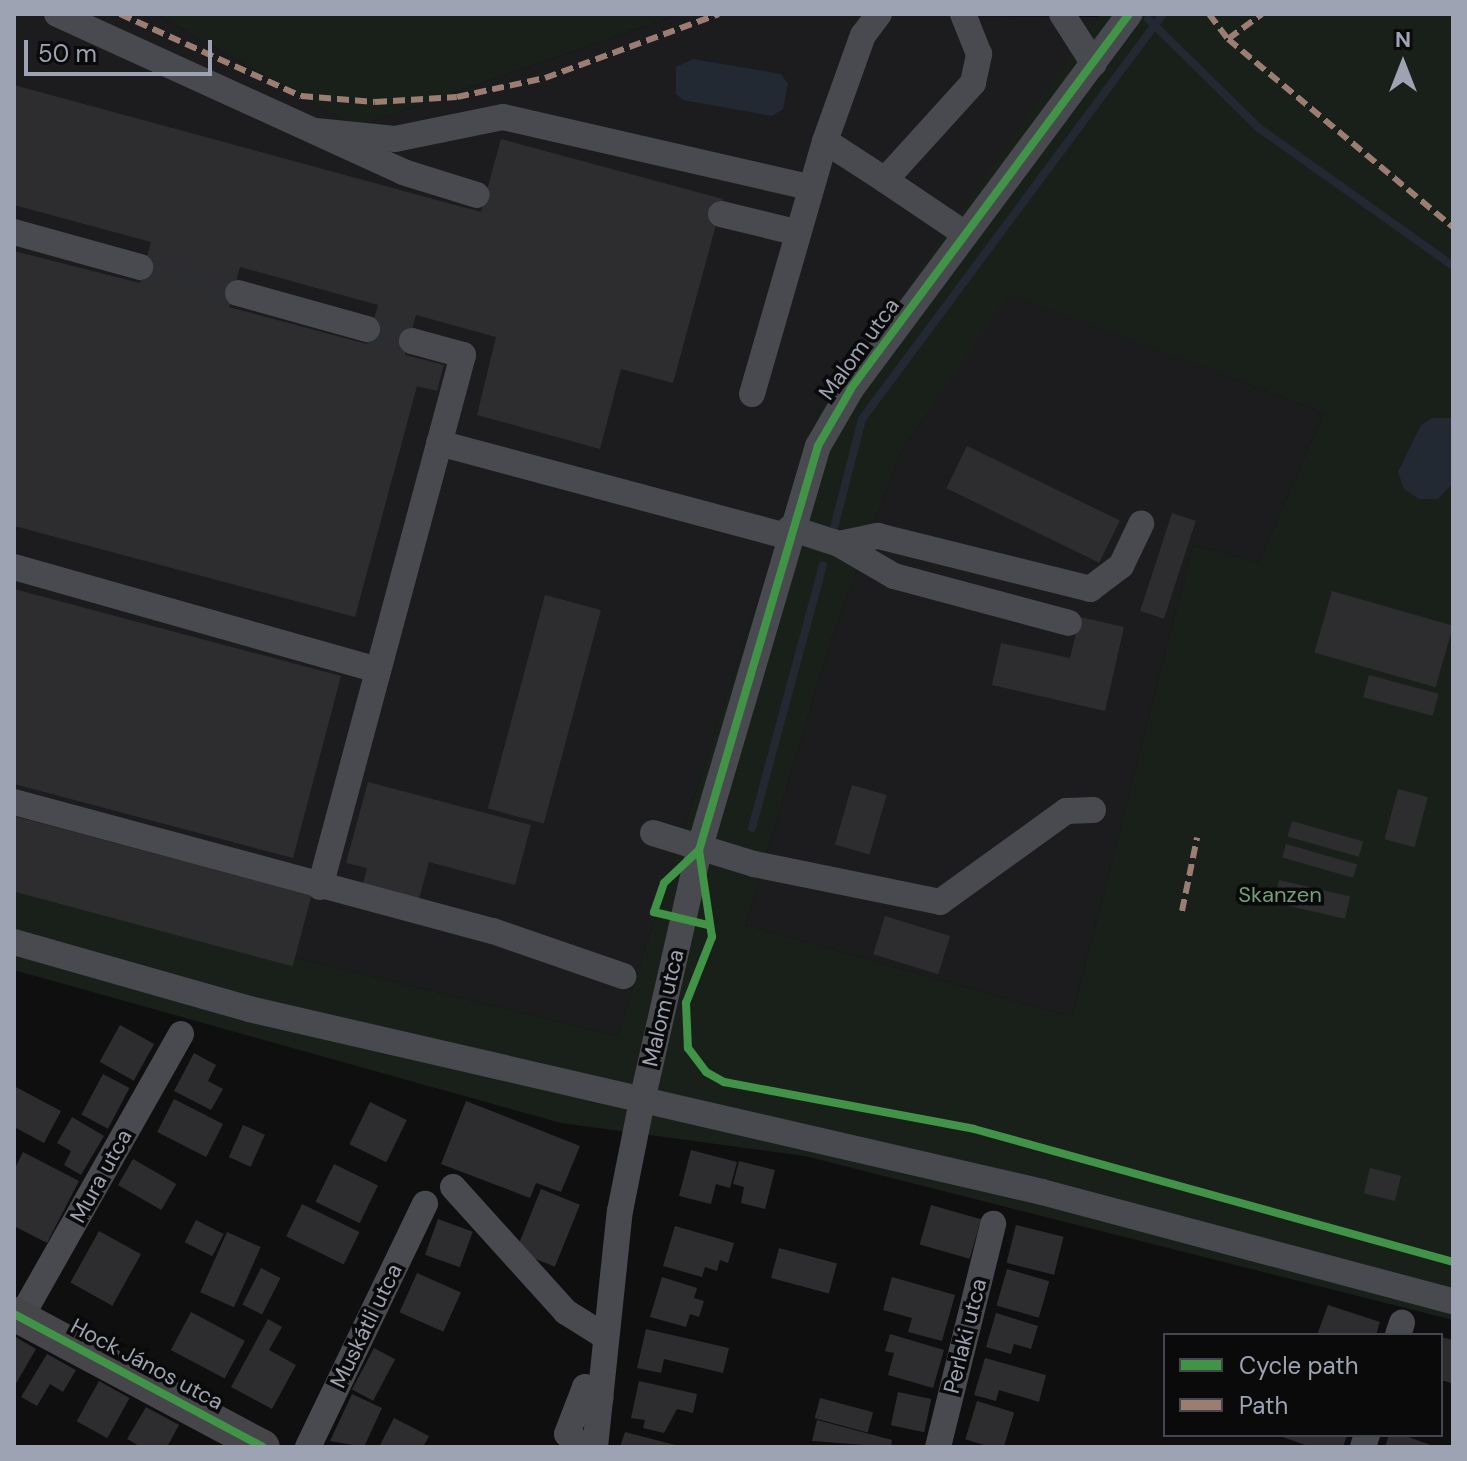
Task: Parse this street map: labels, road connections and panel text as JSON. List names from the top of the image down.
{
  "streets": {
    "main road": ["Hock János utca"],
    "street": [
      "Malom utca",
      "Mura utca",
      "Muskátli utca",
      "Perlaki utca"
    ]
  },
  "crossings": [
    ["Mura utca", "Hock János utca"]
  ],
  "parks": ["Skanzen"],
  "legend": ["Cycle path", "Path"],
  "scale_bar": "50 m",
  "north": "top"
}
